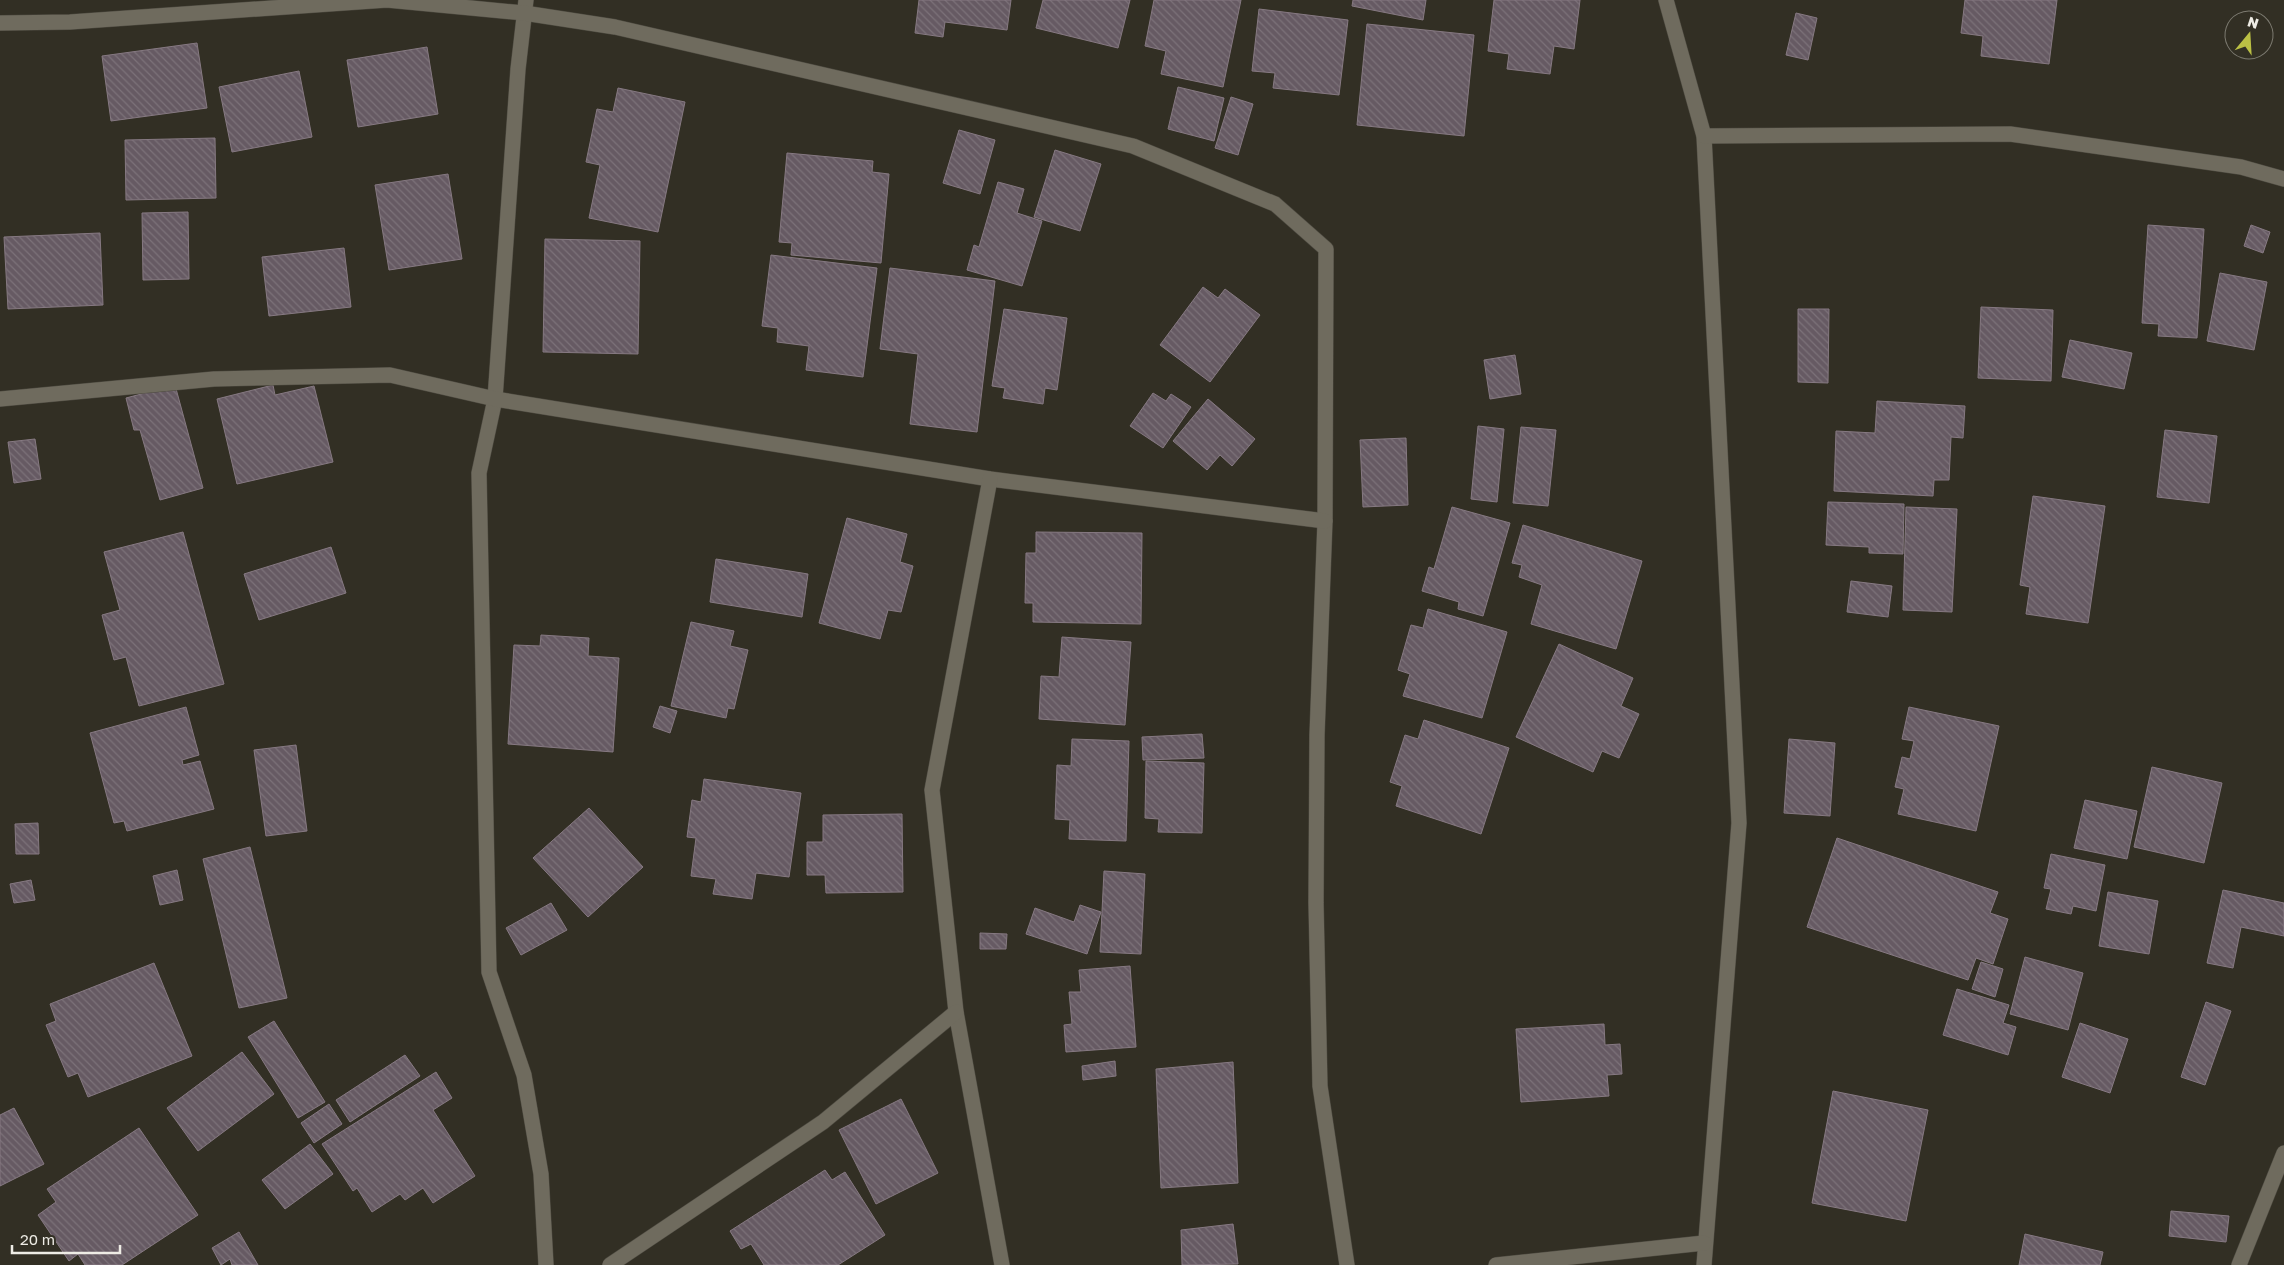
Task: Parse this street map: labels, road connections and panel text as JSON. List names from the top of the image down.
{
  "scale_bar": "20 m",
  "north": "top"
}
